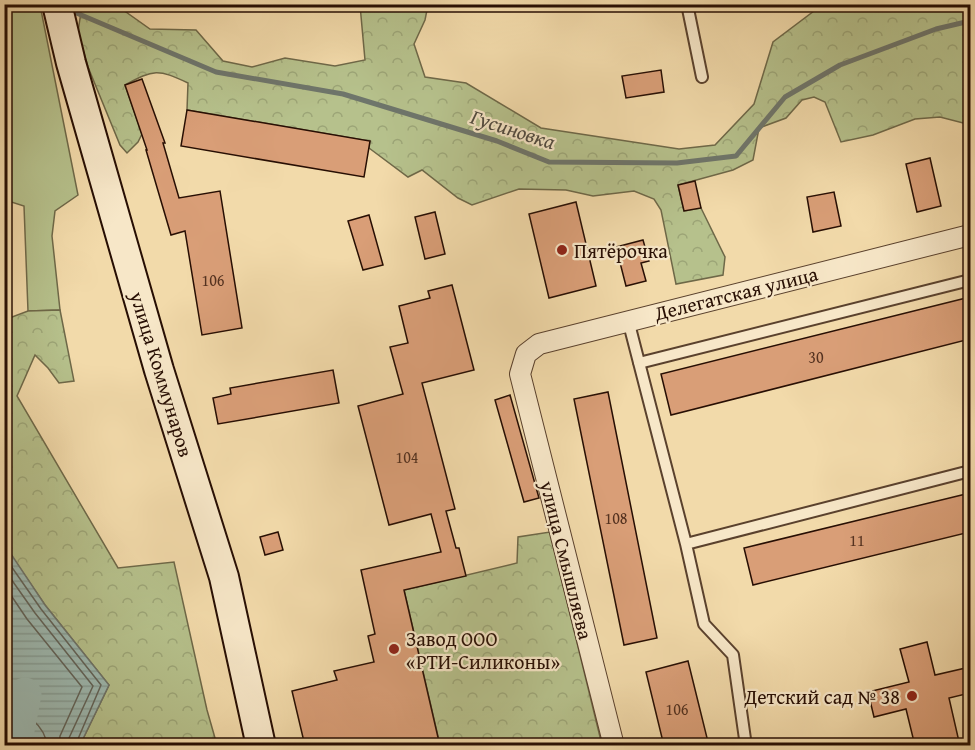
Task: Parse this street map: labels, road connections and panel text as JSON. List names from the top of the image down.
{
  "streets": {
    "main road": ["улица Коммунаров"],
    "street": ["Делегатская улица", "улица Смышляева"]
  },
  "crossings": [
    ["Делегатская улица", "улица Смышляева"]
  ],
  "water": ["Гусиновка"],
  "places": ["Пятёрочка", "Завод ООО «РТИ-Силиконы»", "Детский сад № 38"],
  "house_numbers": [
    "106",
    "30",
    "104",
    "108",
    "11",
    "106"
  ]
}
